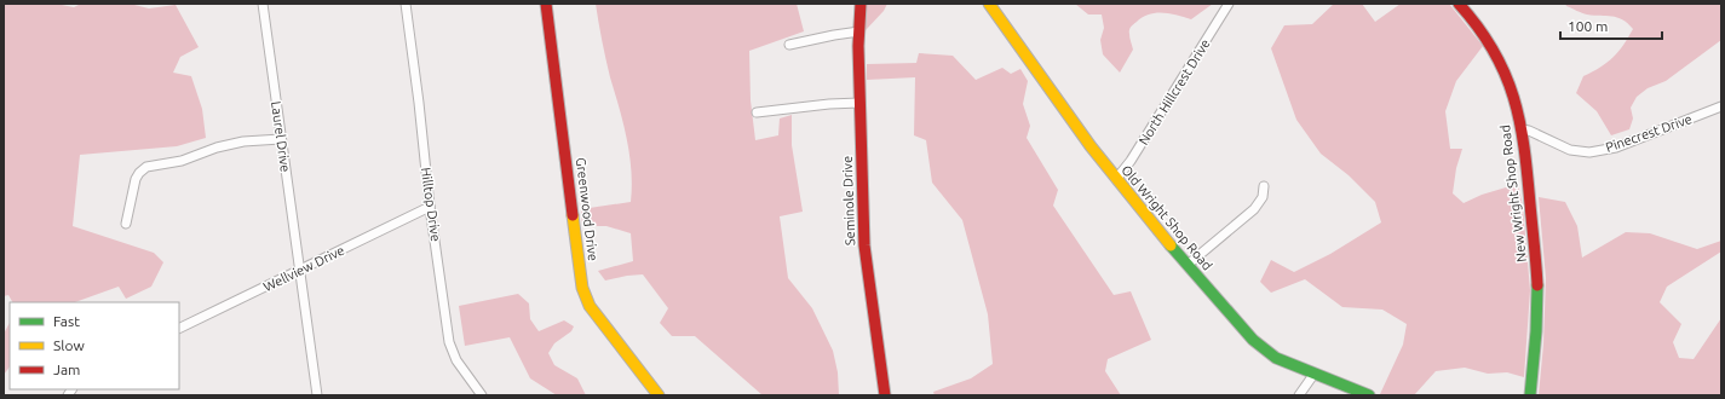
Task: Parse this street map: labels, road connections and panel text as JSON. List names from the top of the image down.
{
  "streets": {
    "street": [
      "North Hillcrest Drive",
      "Pinecrest Drive",
      "Laurel Drive",
      "New Wright Shop Road",
      "Seminole Drive",
      "Hilltop Drive",
      "Greenwood Drive",
      "Old Wright Shop Road",
      "Wellview Drive"
    ]
  },
  "crossings": [
    ["North Hillcrest Drive", "Old Wright Shop Road"],
    ["Pinecrest Drive", "New Wright Shop Road"],
    ["Laurel Drive", "Wellview Drive"],
    ["Hilltop Drive", "Wellview Drive"]
  ],
  "legend": ["Fast", "Slow", "Jam"],
  "scale_bar": "100 m"
}
